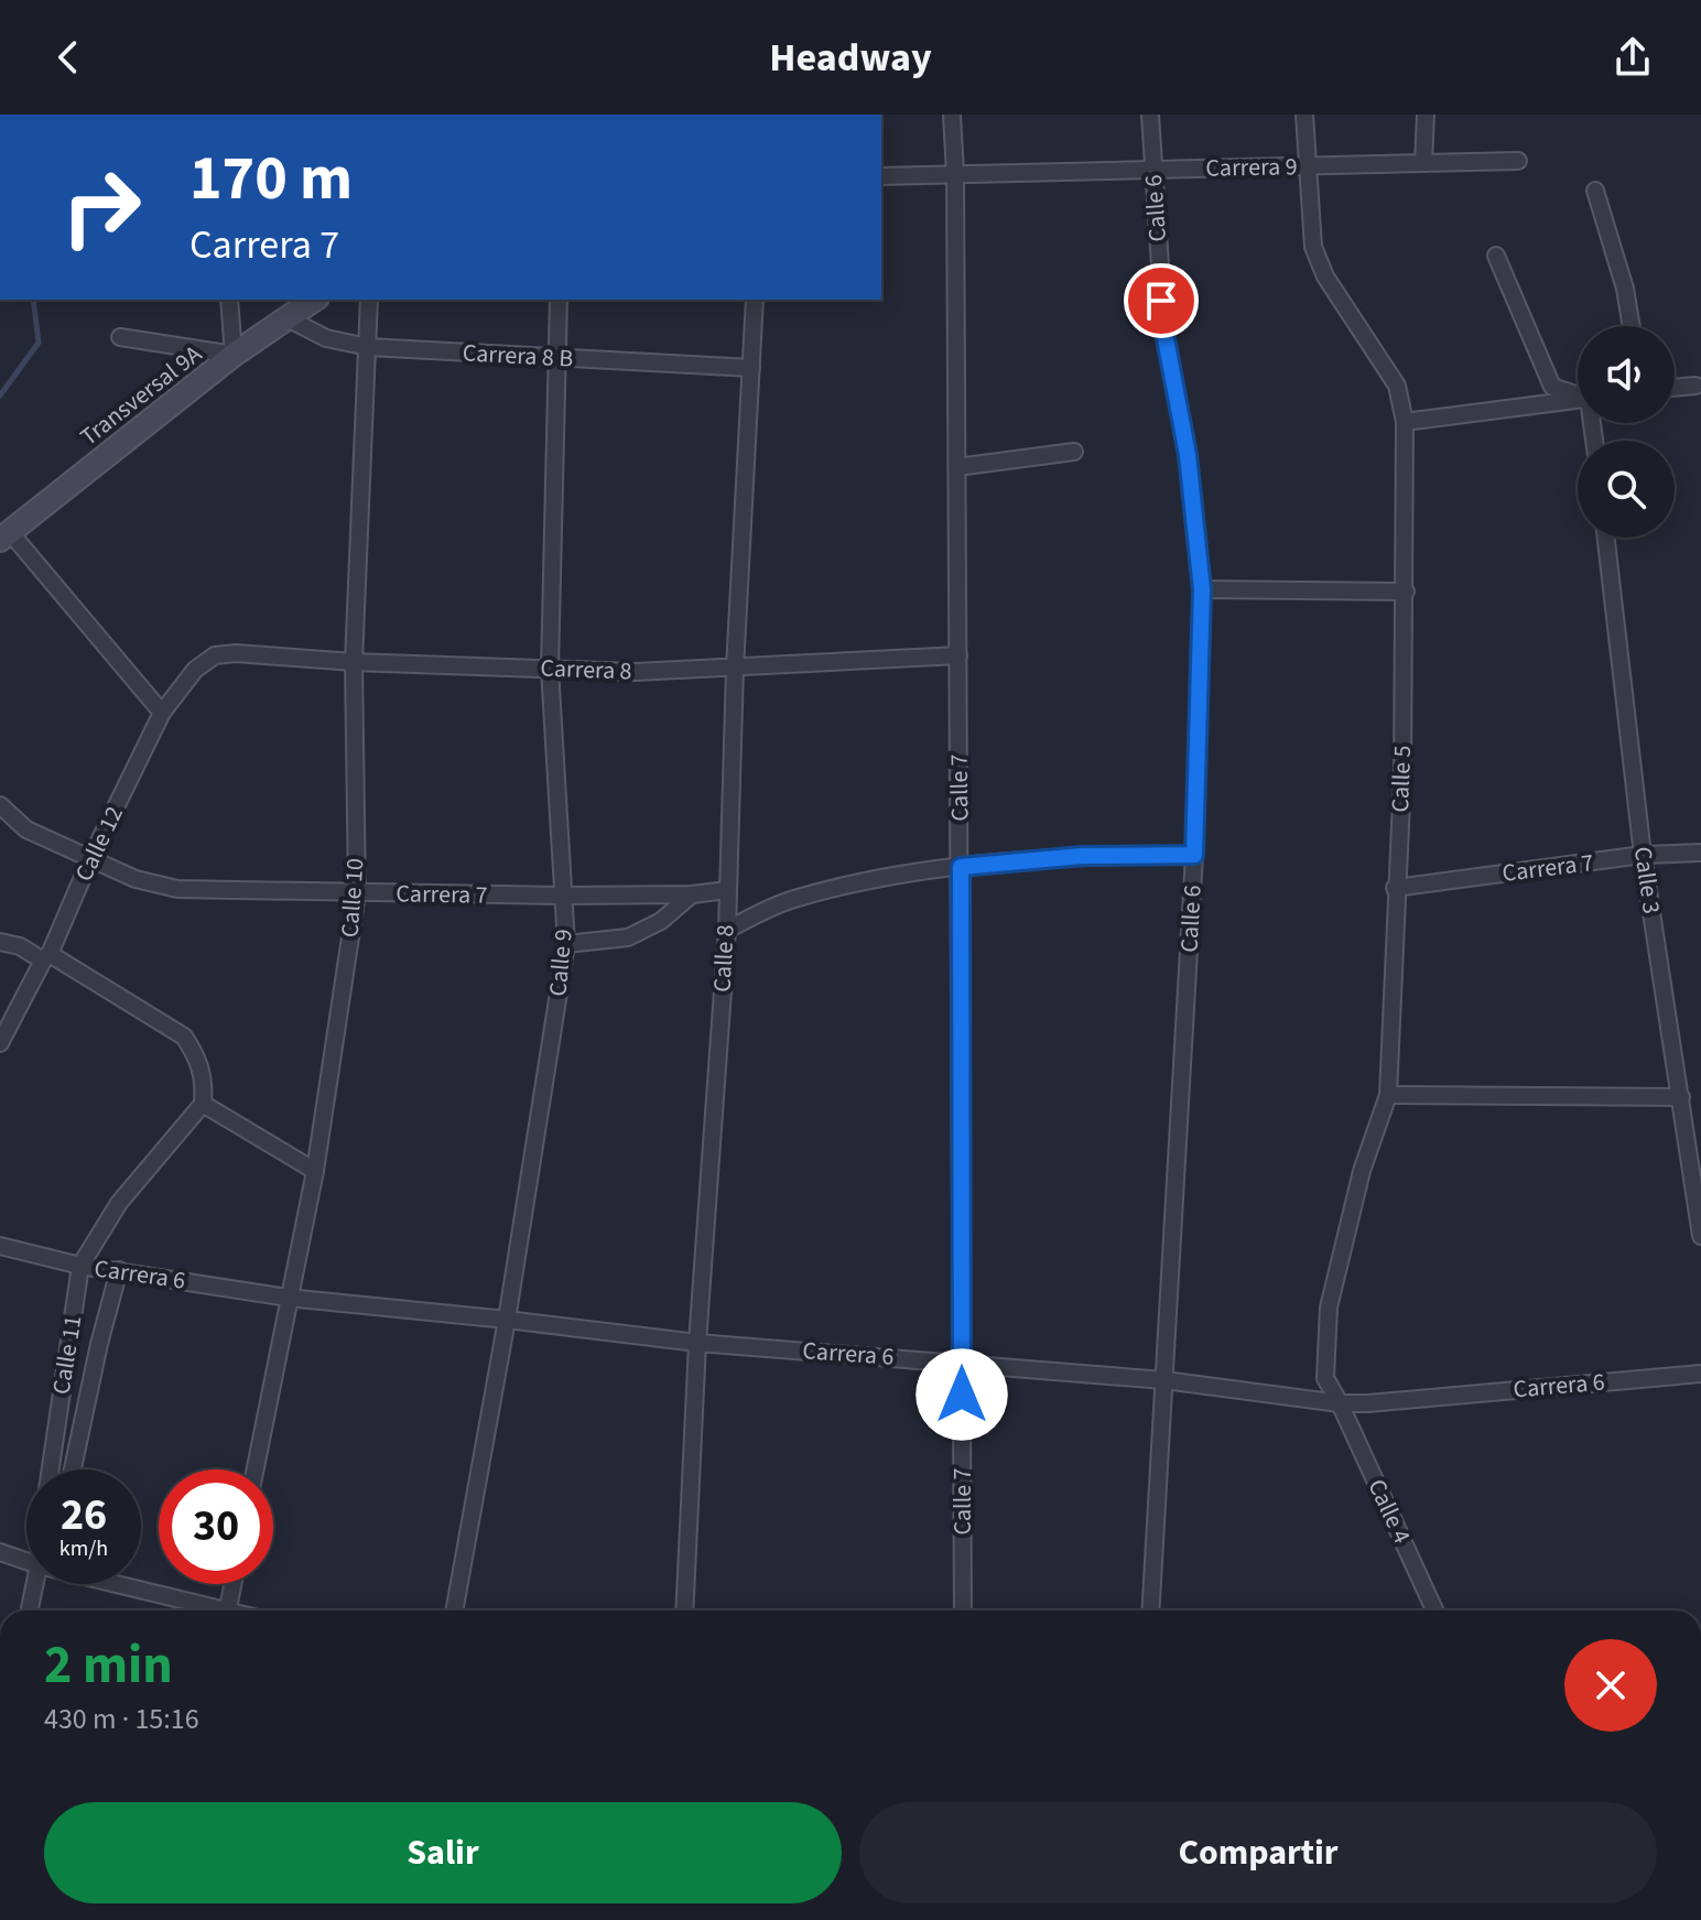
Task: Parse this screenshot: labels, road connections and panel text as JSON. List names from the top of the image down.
{
  "streets": {
    "main road": ["Transversal 9A"],
    "street": [
      "Carrera 9",
      "Calle 6",
      "Carrera 8 B",
      "Carrera 8",
      "Calle 5",
      "Calle 7",
      "Calle 12",
      "Carrera 7",
      "Calle 3",
      "Calle 10",
      "Calle 8",
      "Calle 9",
      "Carrera 6",
      "Calle 11",
      "Calle 4"
    ]
  },
  "crossings": [
    ["Carrera 9", "Calle 6"],
    ["Carrera 9", "Calle 5"],
    ["Carrera 9", "Calle 7"],
    ["Calle 6", "Carrera 6"],
    ["Carrera 8 B", "Transversal 9A"],
    ["Carrera 8 B", "Calle 10"],
    ["Carrera 8 B", "Calle 8"],
    ["Carrera 8 B", "Calle 9"],
    ["Carrera 8", "Calle 7"],
    ["Carrera 8", "Calle 12"],
    ["Carrera 8", "Calle 10"],
    ["Carrera 8", "Calle 8"],
    ["Carrera 8", "Calle 9"],
    ["Calle 5", "Carrera 7"],
    ["Calle 5", "Carrera 6"],
    ["Calle 5", "Calle 4"],
    ["Calle 7", "Carrera 6"],
    ["Calle 12", "Carrera 7"],
    ["Carrera 7", "Calle 3"],
    ["Carrera 7", "Calle 10"],
    ["Carrera 7", "Calle 8"],
    ["Carrera 7", "Calle 9"],
    ["Calle 10", "Carrera 6"],
    ["Calle 8", "Carrera 6"],
    ["Calle 9", "Carrera 6"],
    ["Carrera 6", "Calle 11"],
    ["Carrera 6", "Calle 4"]
  ],
  "page": {
    "header": "Headway",
    "turn": ["170 m", "Carrera 7"],
    "speed": "26 km/h",
    "limit": "30",
    "heading": ["2 min", "430 m · 15:16"],
    "buttons": ["Salir", "Compartir"]
  }
}
